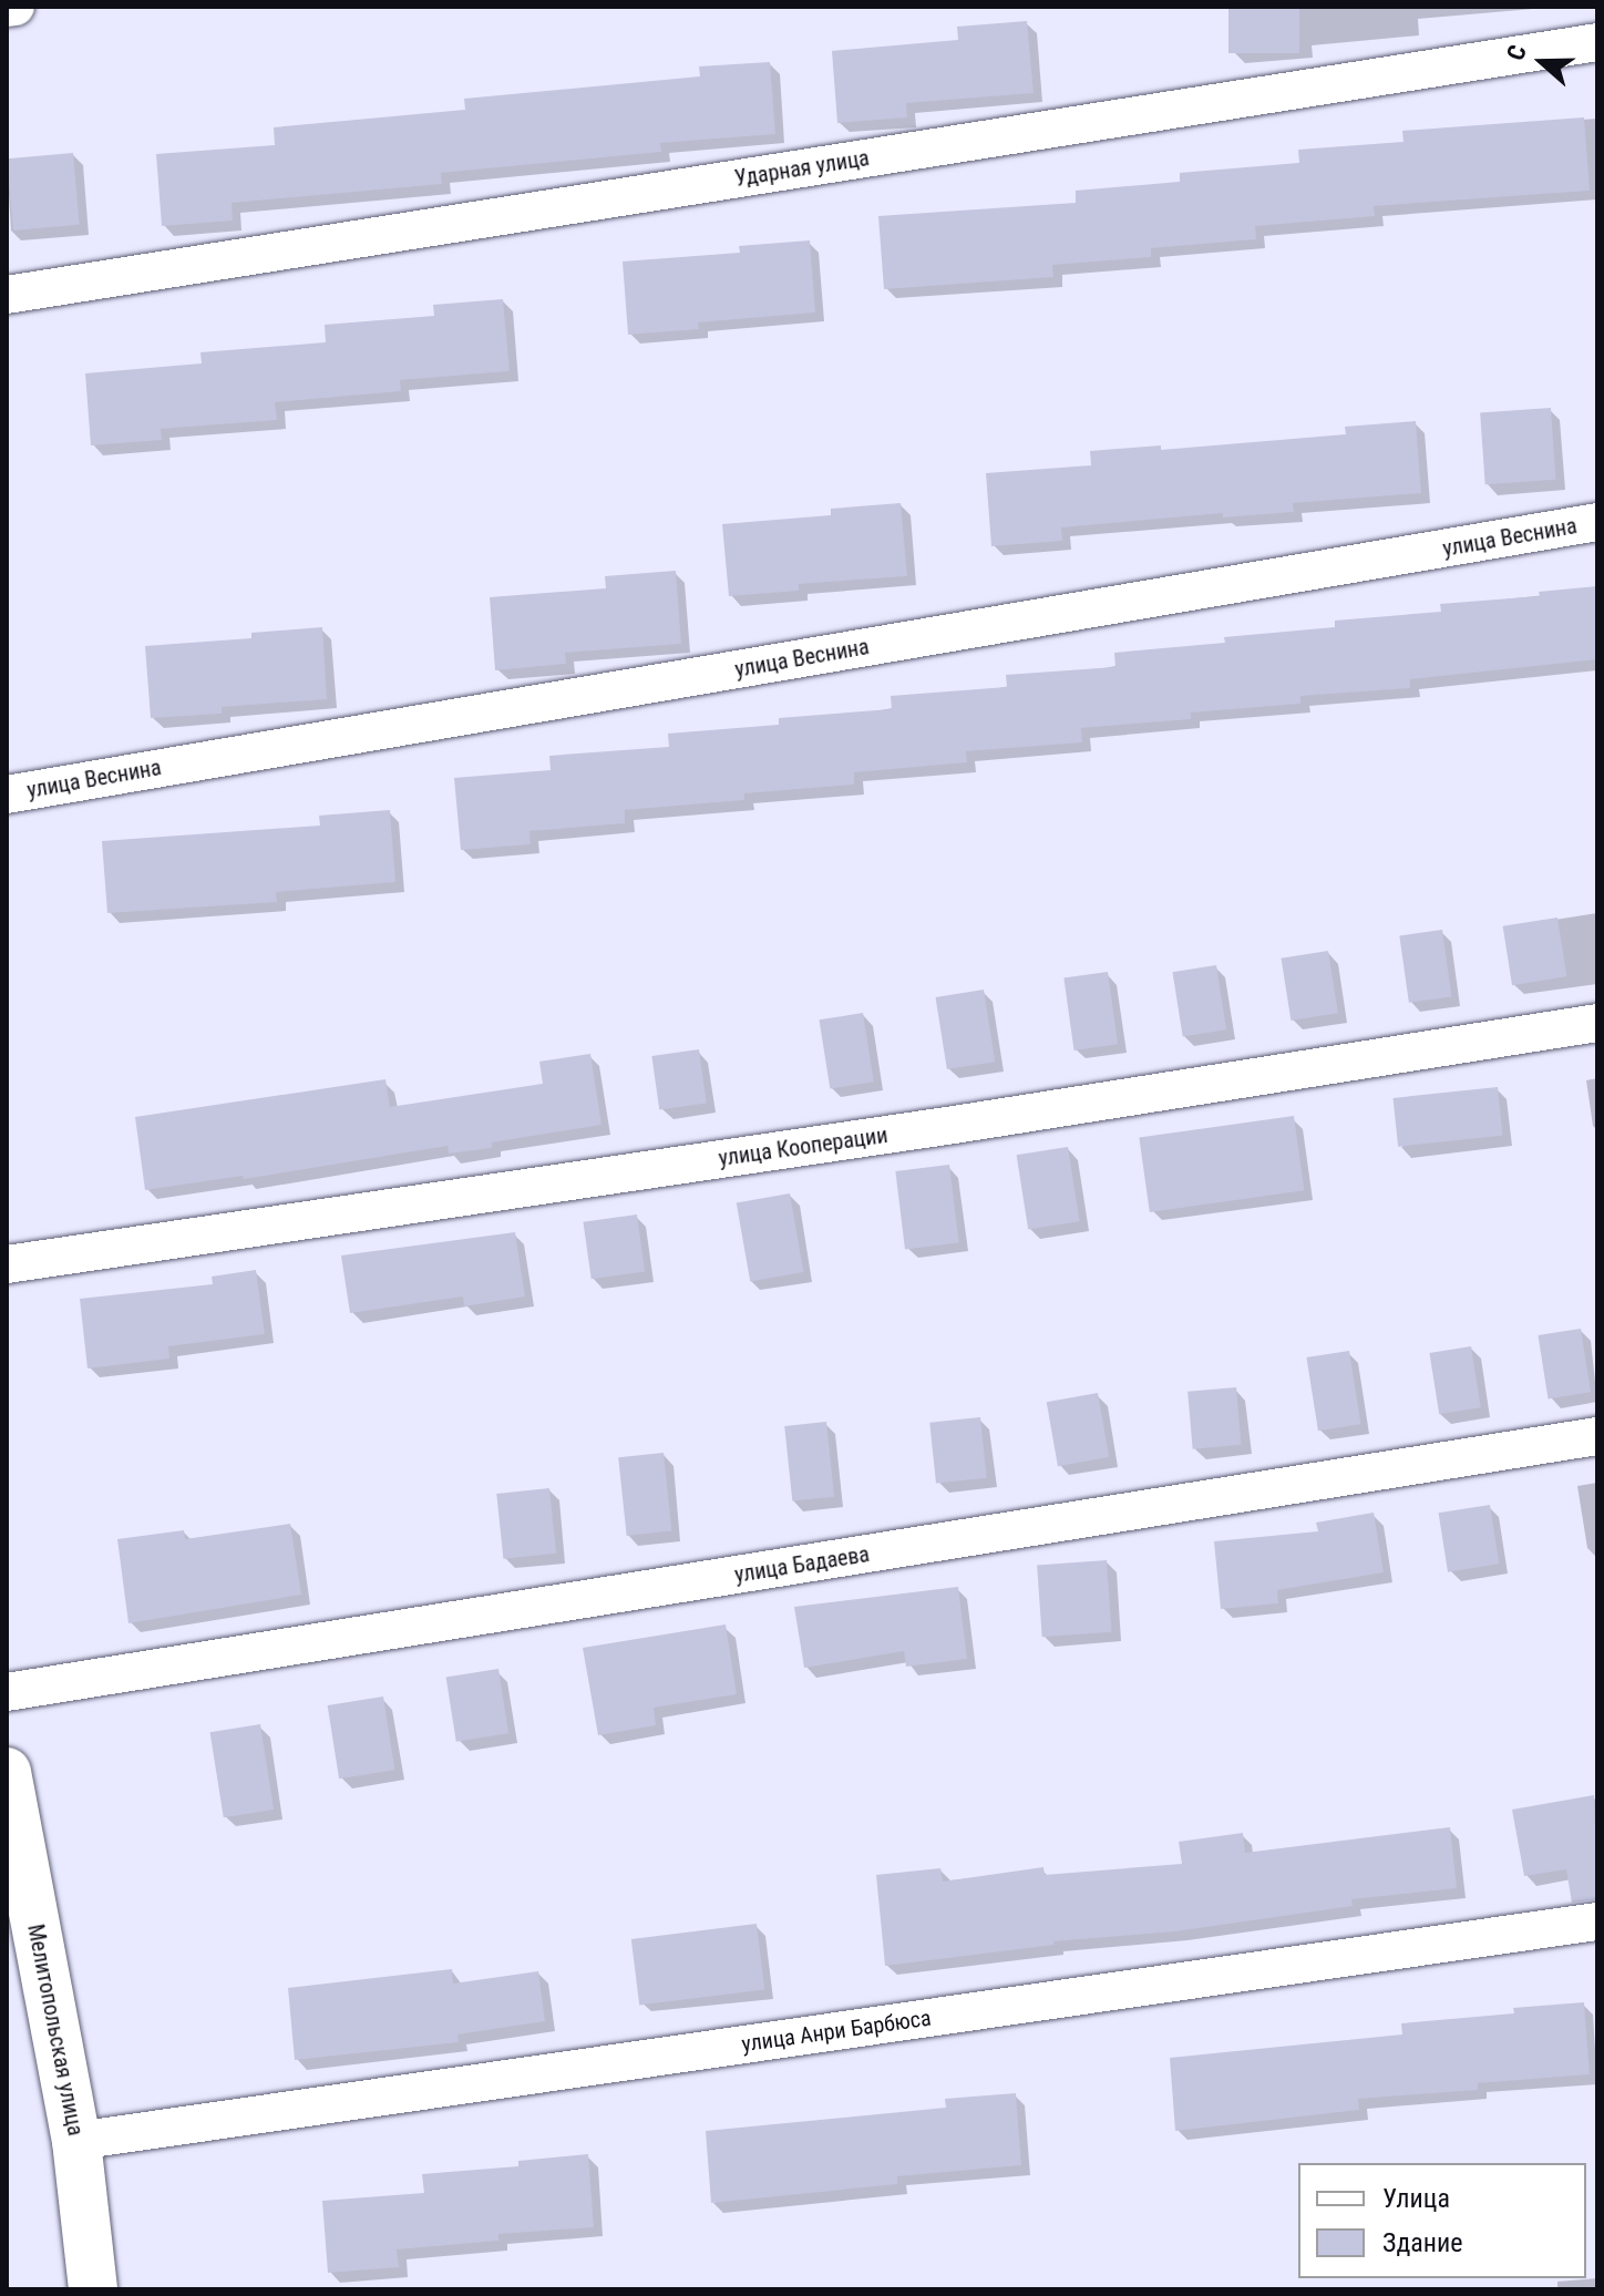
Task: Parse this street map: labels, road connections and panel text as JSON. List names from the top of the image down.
{
  "streets": {
    "street": [
      "Ударная улица",
      "улица Веснина",
      "улица Кооперации",
      "улица Бадаева",
      "Мелитопольская улица",
      "улица Анри Барбюса"
    ]
  },
  "crossings": [
    ["Мелитопольская улица", "улица Анри Барбюса"]
  ],
  "legend": ["Улица", "Здание"],
  "north": "left"
}
